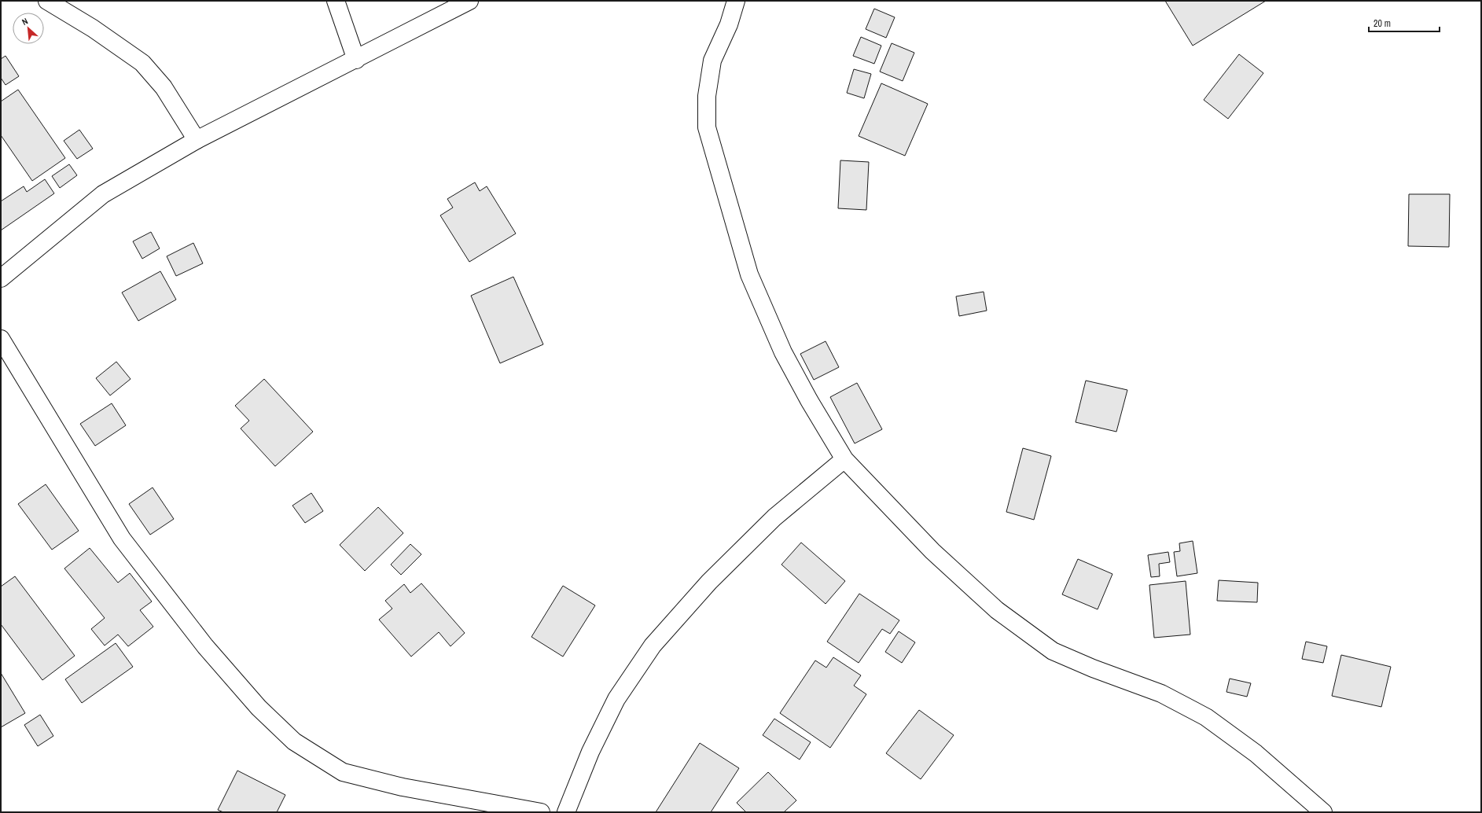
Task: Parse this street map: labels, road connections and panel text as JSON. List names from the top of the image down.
{
  "scale_bar": "20 m",
  "north": "top left"
}
